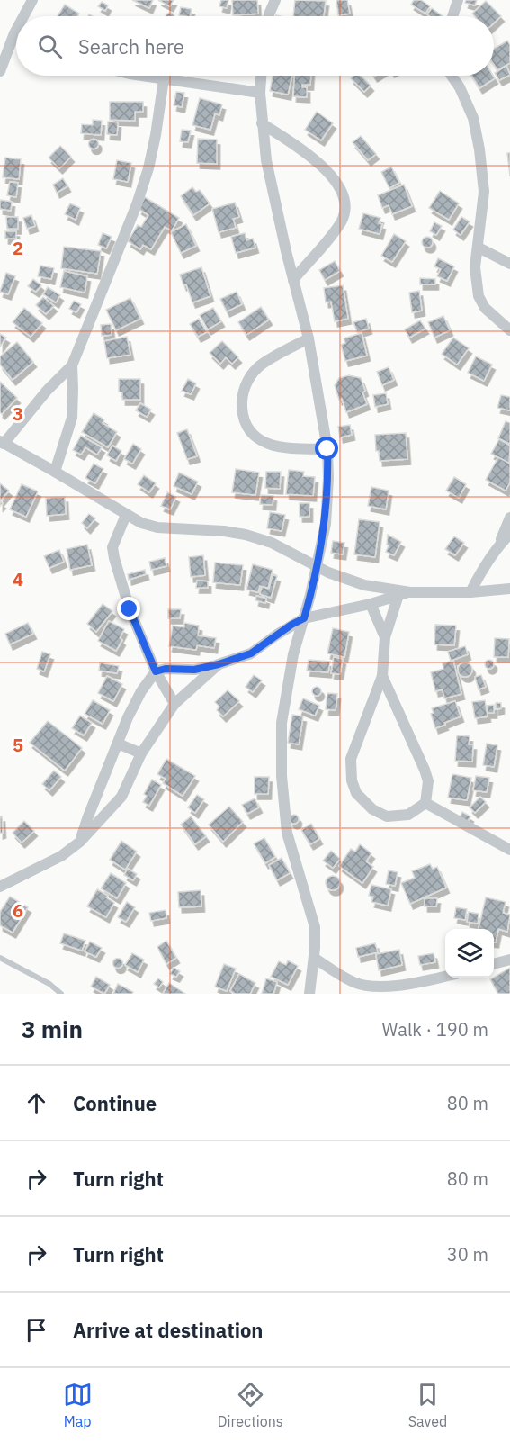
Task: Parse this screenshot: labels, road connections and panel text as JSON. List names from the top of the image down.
{
  "page": {
    "search": "Search here",
    "heading": ["3 min", "Walk · 190 m"],
    "list": [
      ["Continue", "80 m"],
      ["Turn right", "80 m"],
      ["Turn right", "30 m"],
      "Arrive at destination"
    ],
    "nav": ["Map", "Directions", "Saved"]
  },
  "grid": {
    "rows": [
      "2",
      "3",
      "4",
      "5",
      "6"
    ]
  }
}
